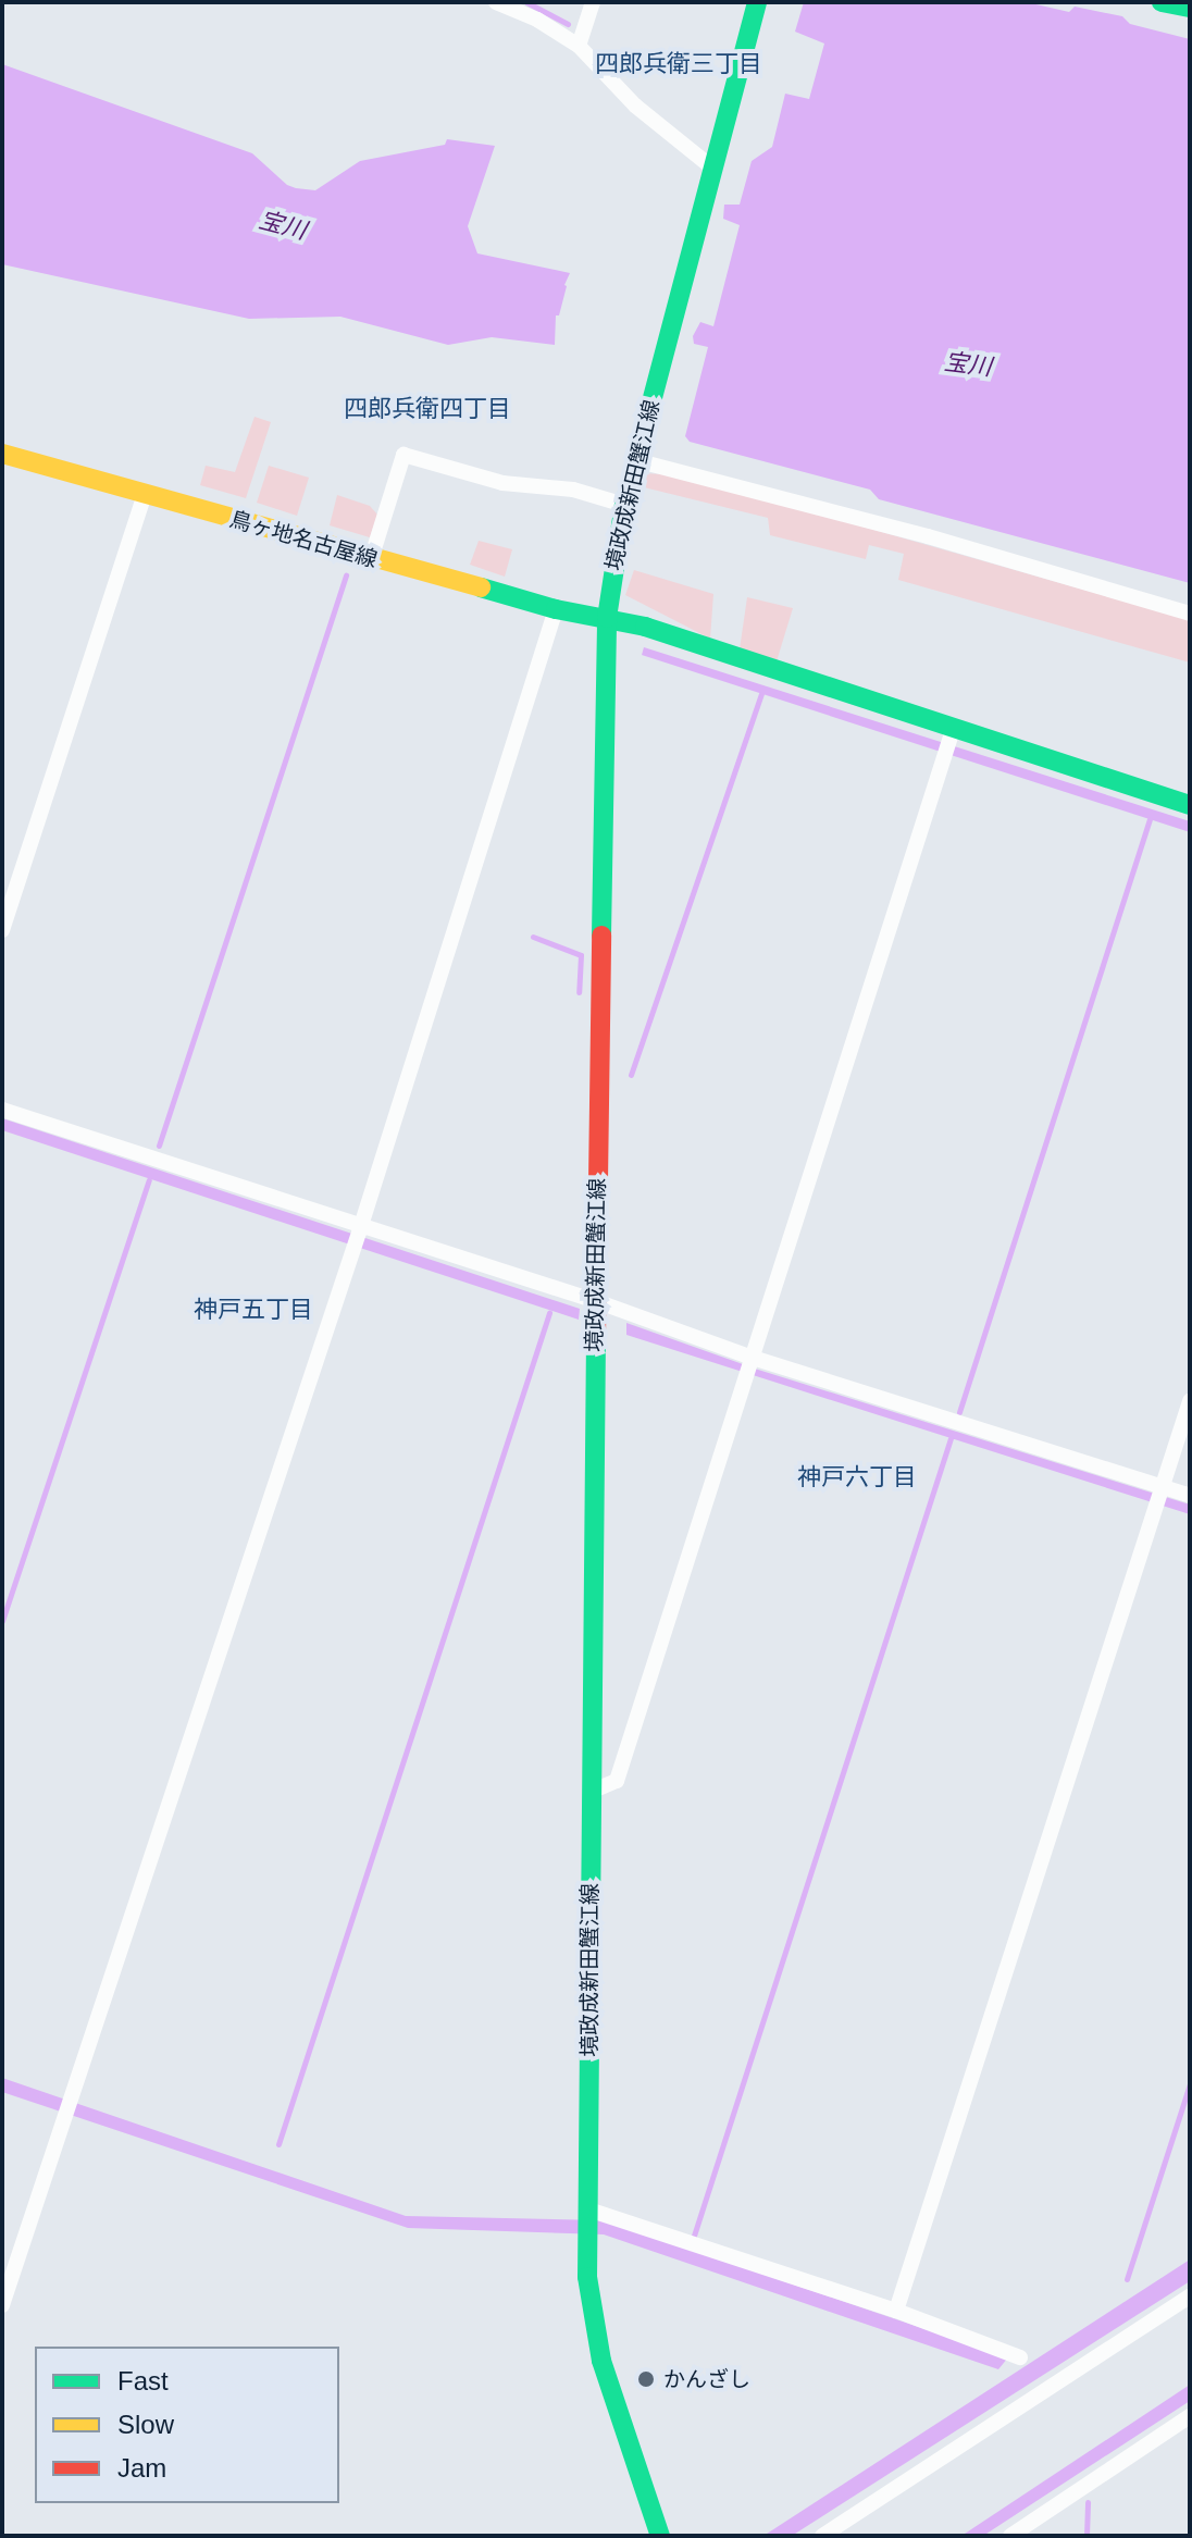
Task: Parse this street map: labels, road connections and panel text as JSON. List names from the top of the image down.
{
  "streets": {
    "main road": ["境政成新田蟹江線", "鳥ヶ地名古屋線"]
  },
  "crossings": [
    ["境政成新田蟹江線", "鳥ヶ地名古屋線"]
  ],
  "districts": [
    "四郎兵衛三丁目",
    "四郎兵衛四丁目",
    "神戸五丁目",
    "神戸六丁目"
  ],
  "water": ["宝川"],
  "places": ["かんざし"],
  "legend": ["Fast", "Slow", "Jam"]
}
